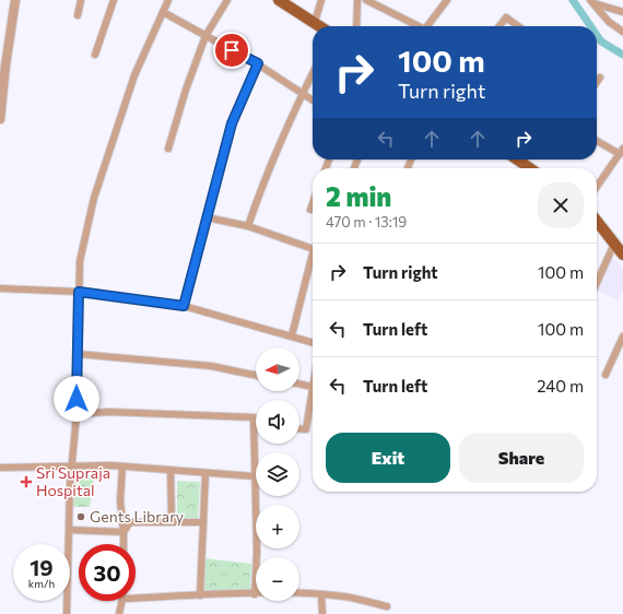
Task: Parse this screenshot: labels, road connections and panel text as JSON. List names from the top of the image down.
{
  "places": {
    "health": ["Sri Supraja Hospital"],
    "other": ["Gents Library"]
  },
  "north": "left",
  "page": {
    "turn": ["100 m", "Turn right"],
    "heading": ["2 min", "470 m · 13:19"],
    "list": [
      {
        "name": "Turn right",
        "value": "100 m"
      },
      {
        "name": "Turn left",
        "value": "100 m"
      },
      {
        "name": "Turn left",
        "value": "240 m"
      }
    ],
    "map_buttons": ["+", "−"],
    "buttons": ["Exit", "Share"],
    "speed": "19 km/h",
    "limit": "30"
  }
}
